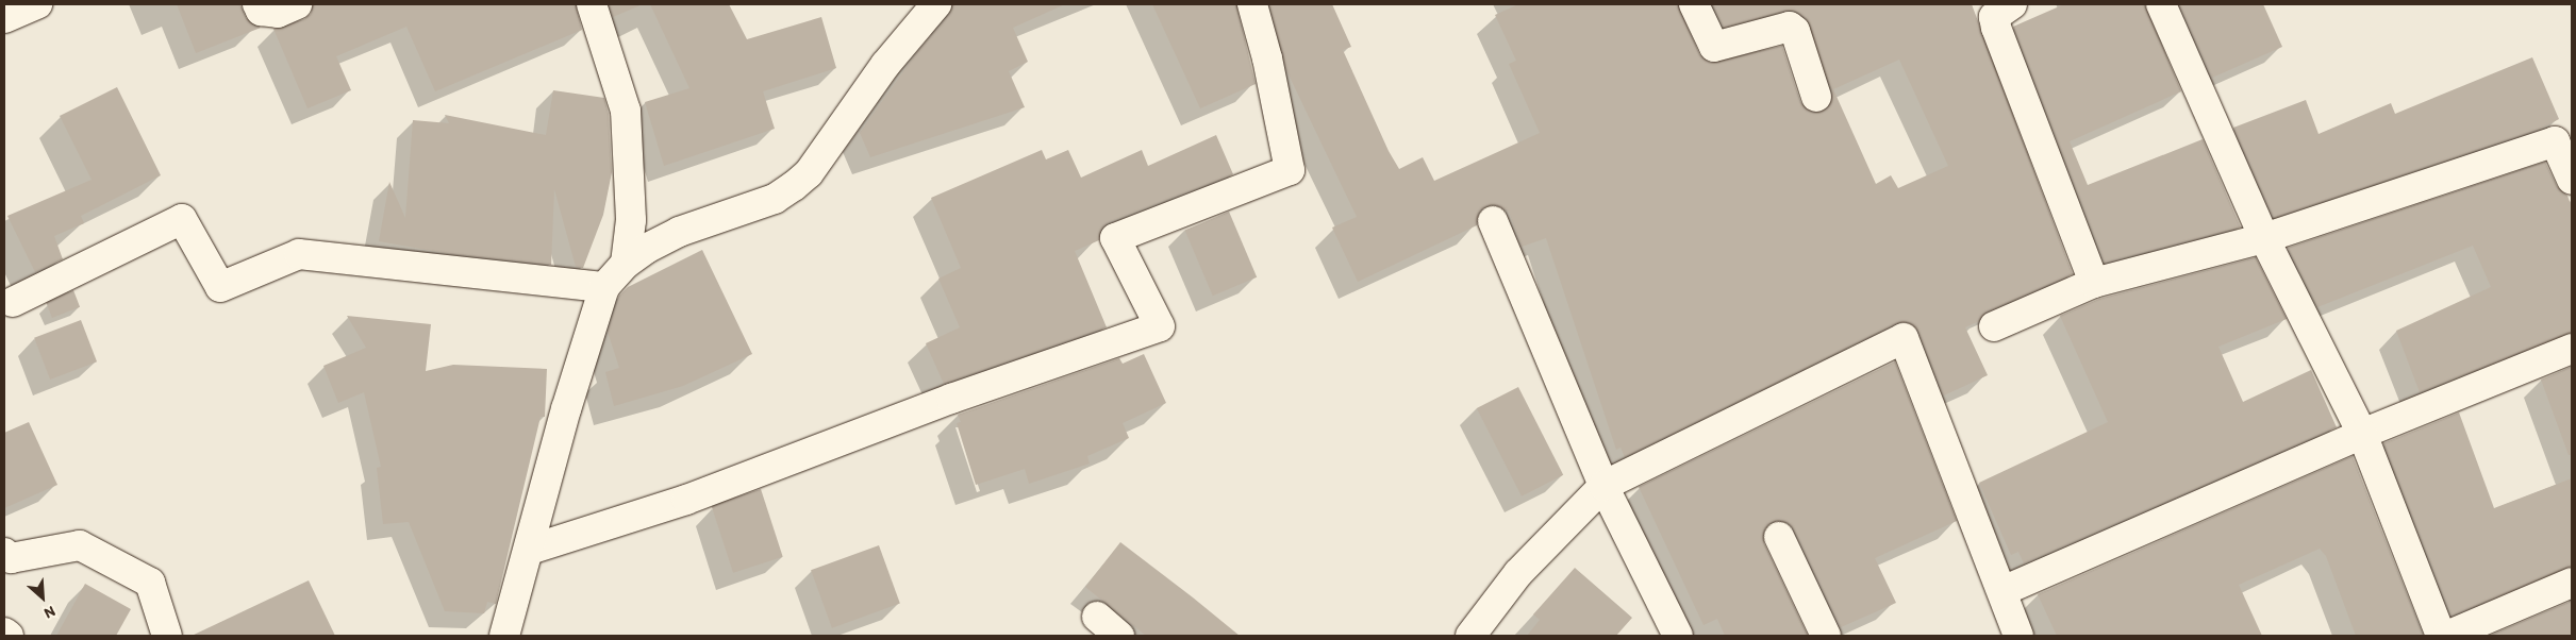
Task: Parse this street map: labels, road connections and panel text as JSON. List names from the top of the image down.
{
  "north": "bottom right"
}
